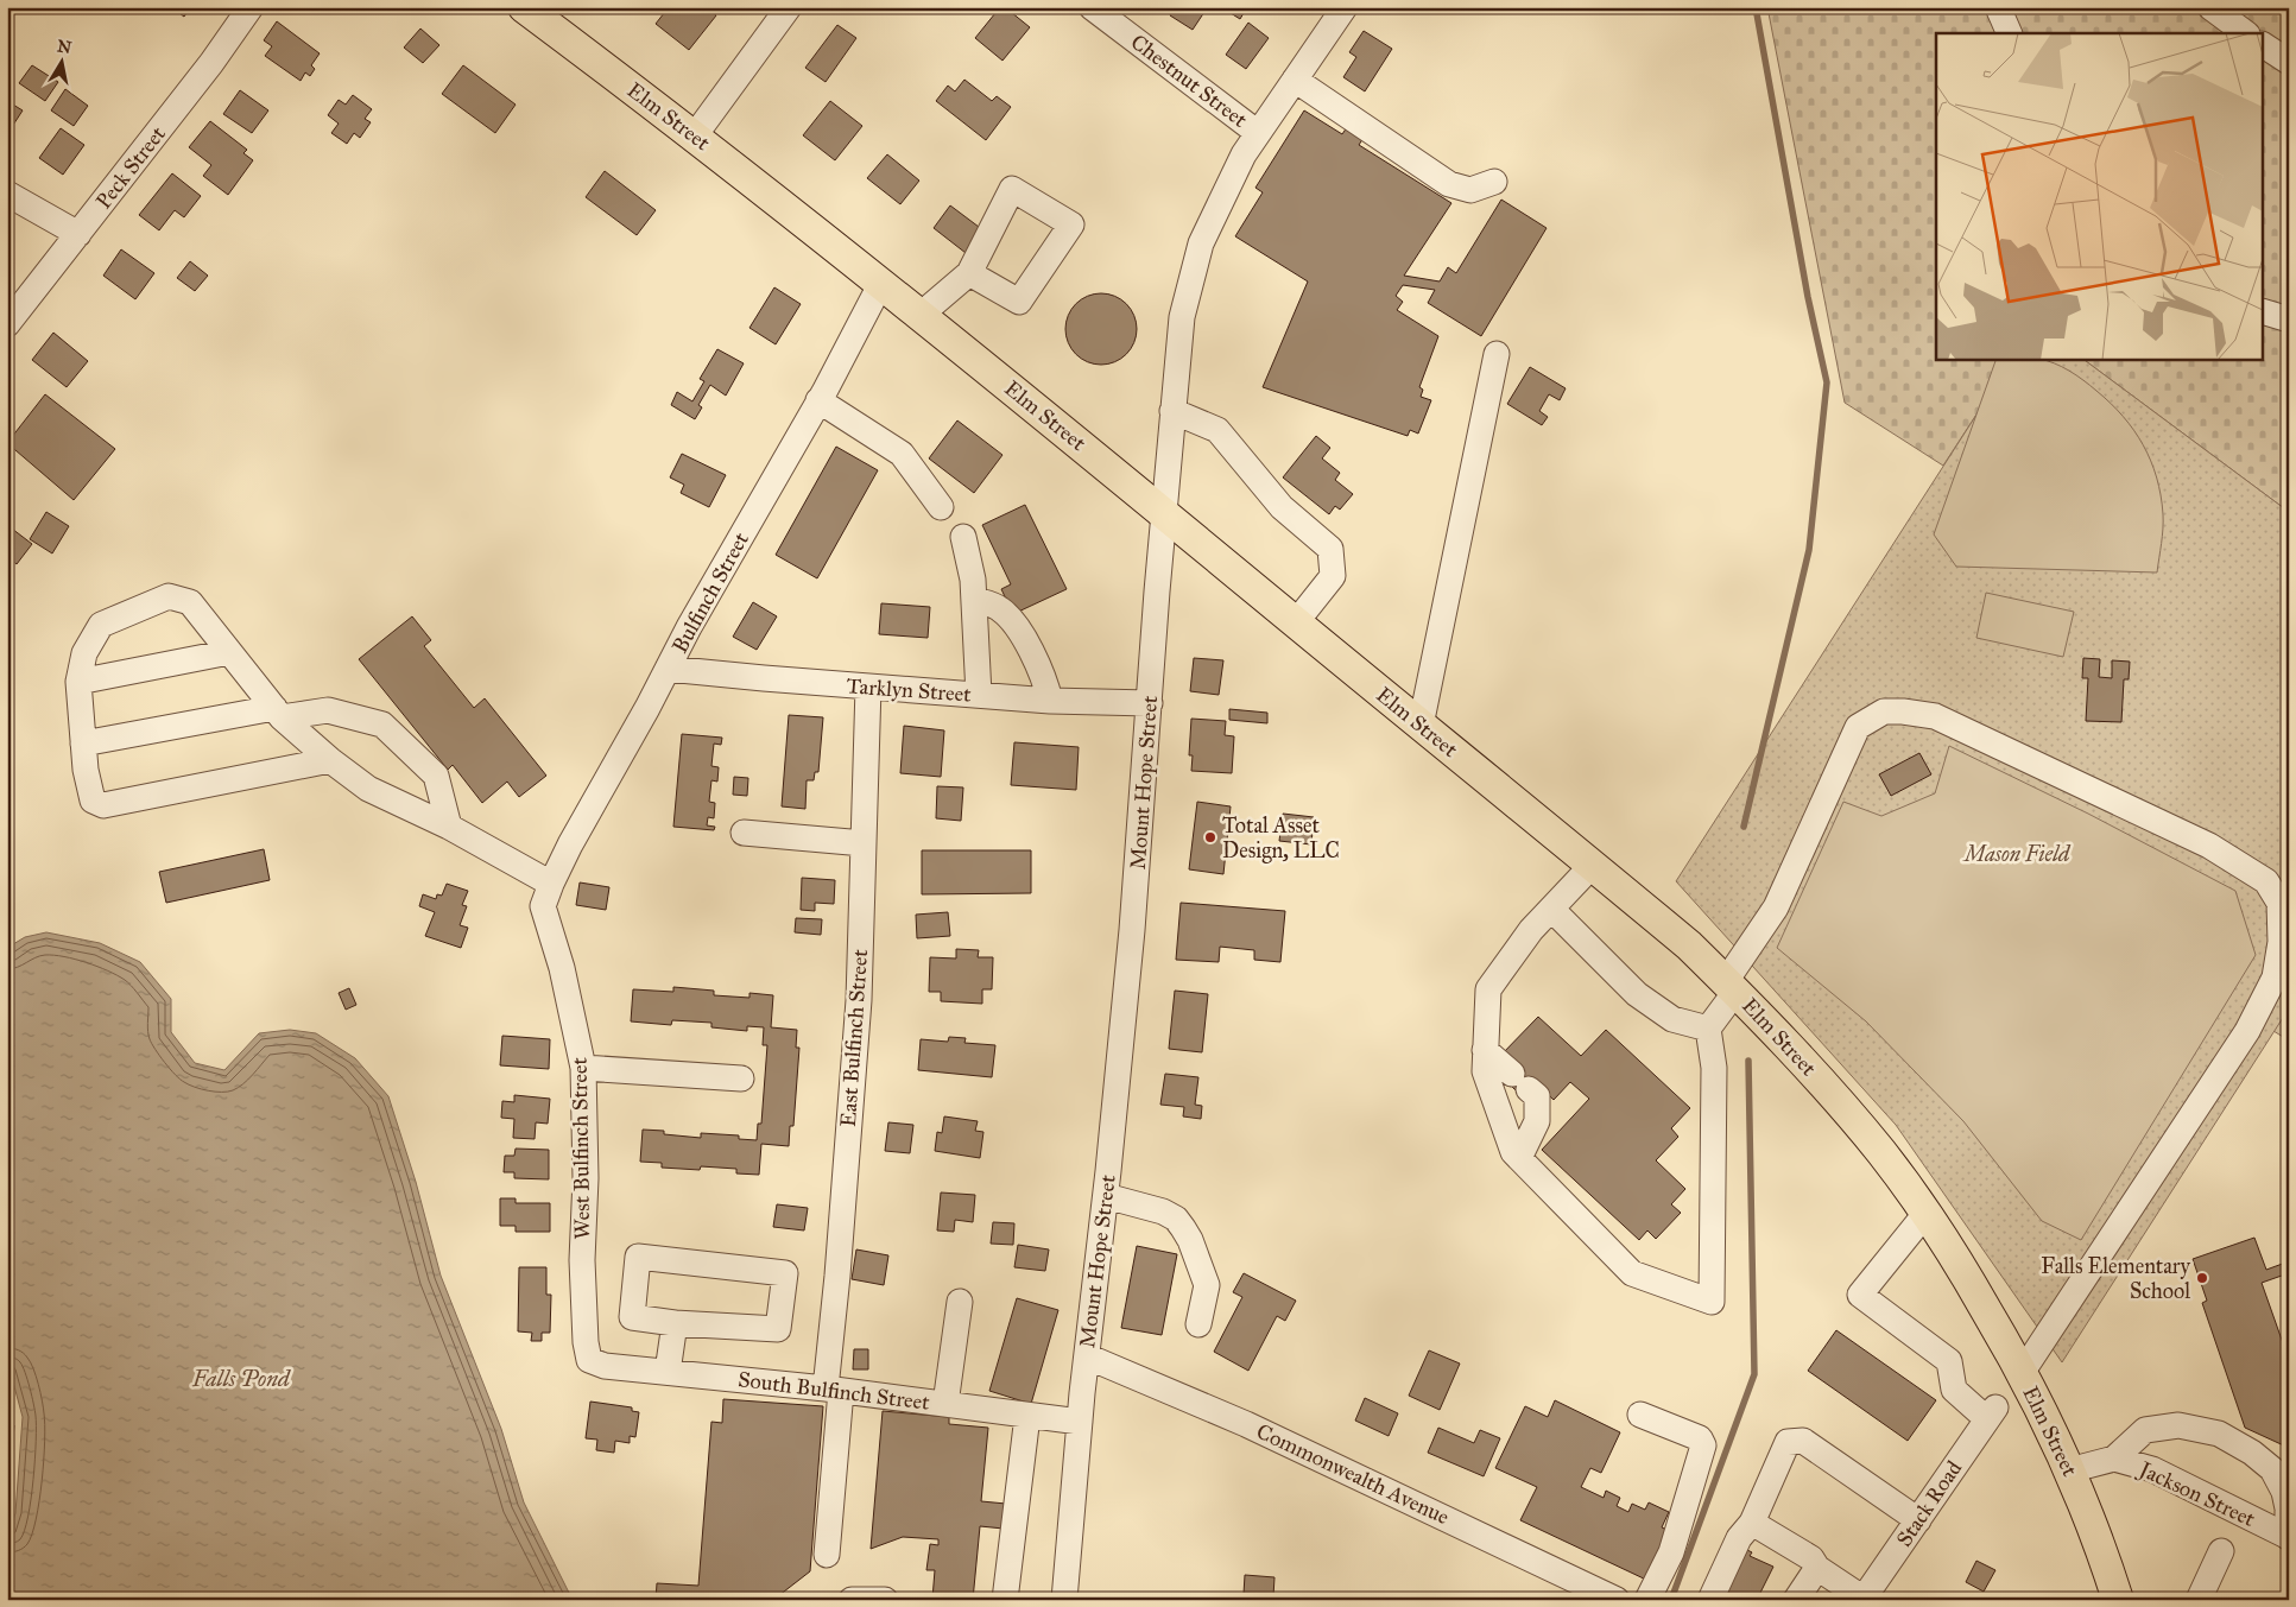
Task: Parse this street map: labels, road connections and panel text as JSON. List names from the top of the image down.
{
  "streets": {
    "main road": ["Elm Street"],
    "street": [
      "Chestnut Street",
      "Peck Street",
      "Bulfinch Street",
      "Tarklyn Street",
      "Mount Hope Street",
      "East Bulfinch Street",
      "West Bulfinch Street",
      "South Bulfinch Street",
      "Commonwealth Avenue",
      "Jackson Street",
      "Stack Road"
    ]
  },
  "crossings": [
    ["Chestnut Street", "Mount Hope Street"],
    ["Elm Street", "Bulfinch Street"],
    ["Elm Street", "Mount Hope Street"],
    ["Elm Street", "Jackson Street"],
    ["Elm Street", "Stack Road"],
    ["Bulfinch Street", "Tarklyn Street"],
    ["Bulfinch Street", "West Bulfinch Street"],
    ["Tarklyn Street", "Mount Hope Street"],
    ["Tarklyn Street", "East Bulfinch Street"],
    ["Mount Hope Street", "South Bulfinch Street"],
    ["Mount Hope Street", "Commonwealth Avenue"],
    ["East Bulfinch Street", "South Bulfinch Street"],
    ["West Bulfinch Street", "South Bulfinch Street"]
  ],
  "water": ["Falls Pond"],
  "parks": ["Mason Field"],
  "places": ["Total Asset Design, LLC", "Falls Elementary School"],
  "north": "top"
}
